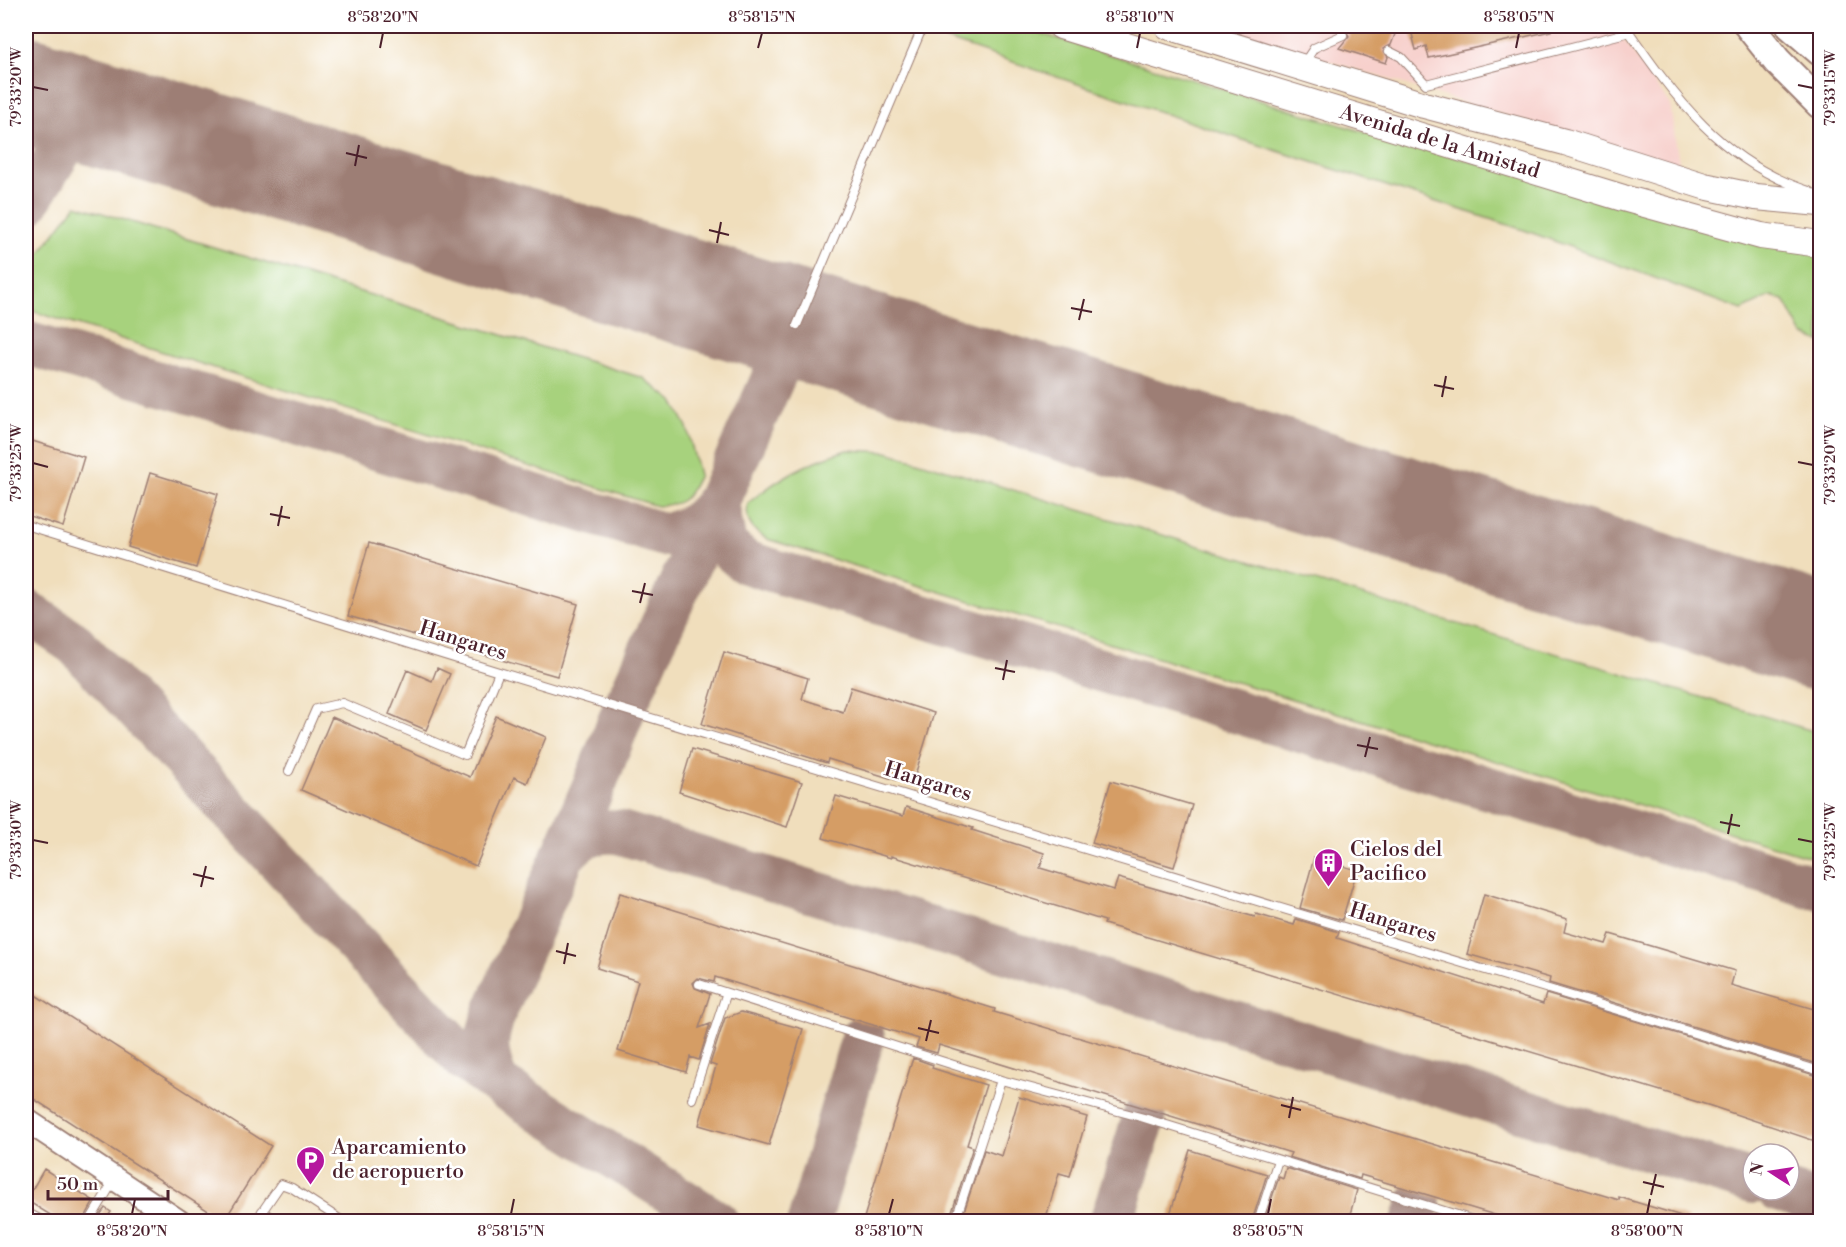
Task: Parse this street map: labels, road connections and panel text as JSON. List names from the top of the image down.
{
  "streets": {
    "main road": ["Avenida de la Amistad"],
    "lane": ["Hangares"]
  },
  "places": {
    "building": ["Cielos del Pacifico"],
    "parking": ["Aparcamiento de aeropuerto"]
  },
  "scale_bar": "50 m",
  "north": "left",
  "coordinates": [
    "8°58'20\"N",
    "8°58'15\"N",
    "8°58'10\"N",
    "8°58'05\"N",
    "79°33'20\"W",
    "79°33'15\"W",
    "79°33'25\"W",
    "79°33'30\"W",
    "8°58'00\"N"
  ]
}
